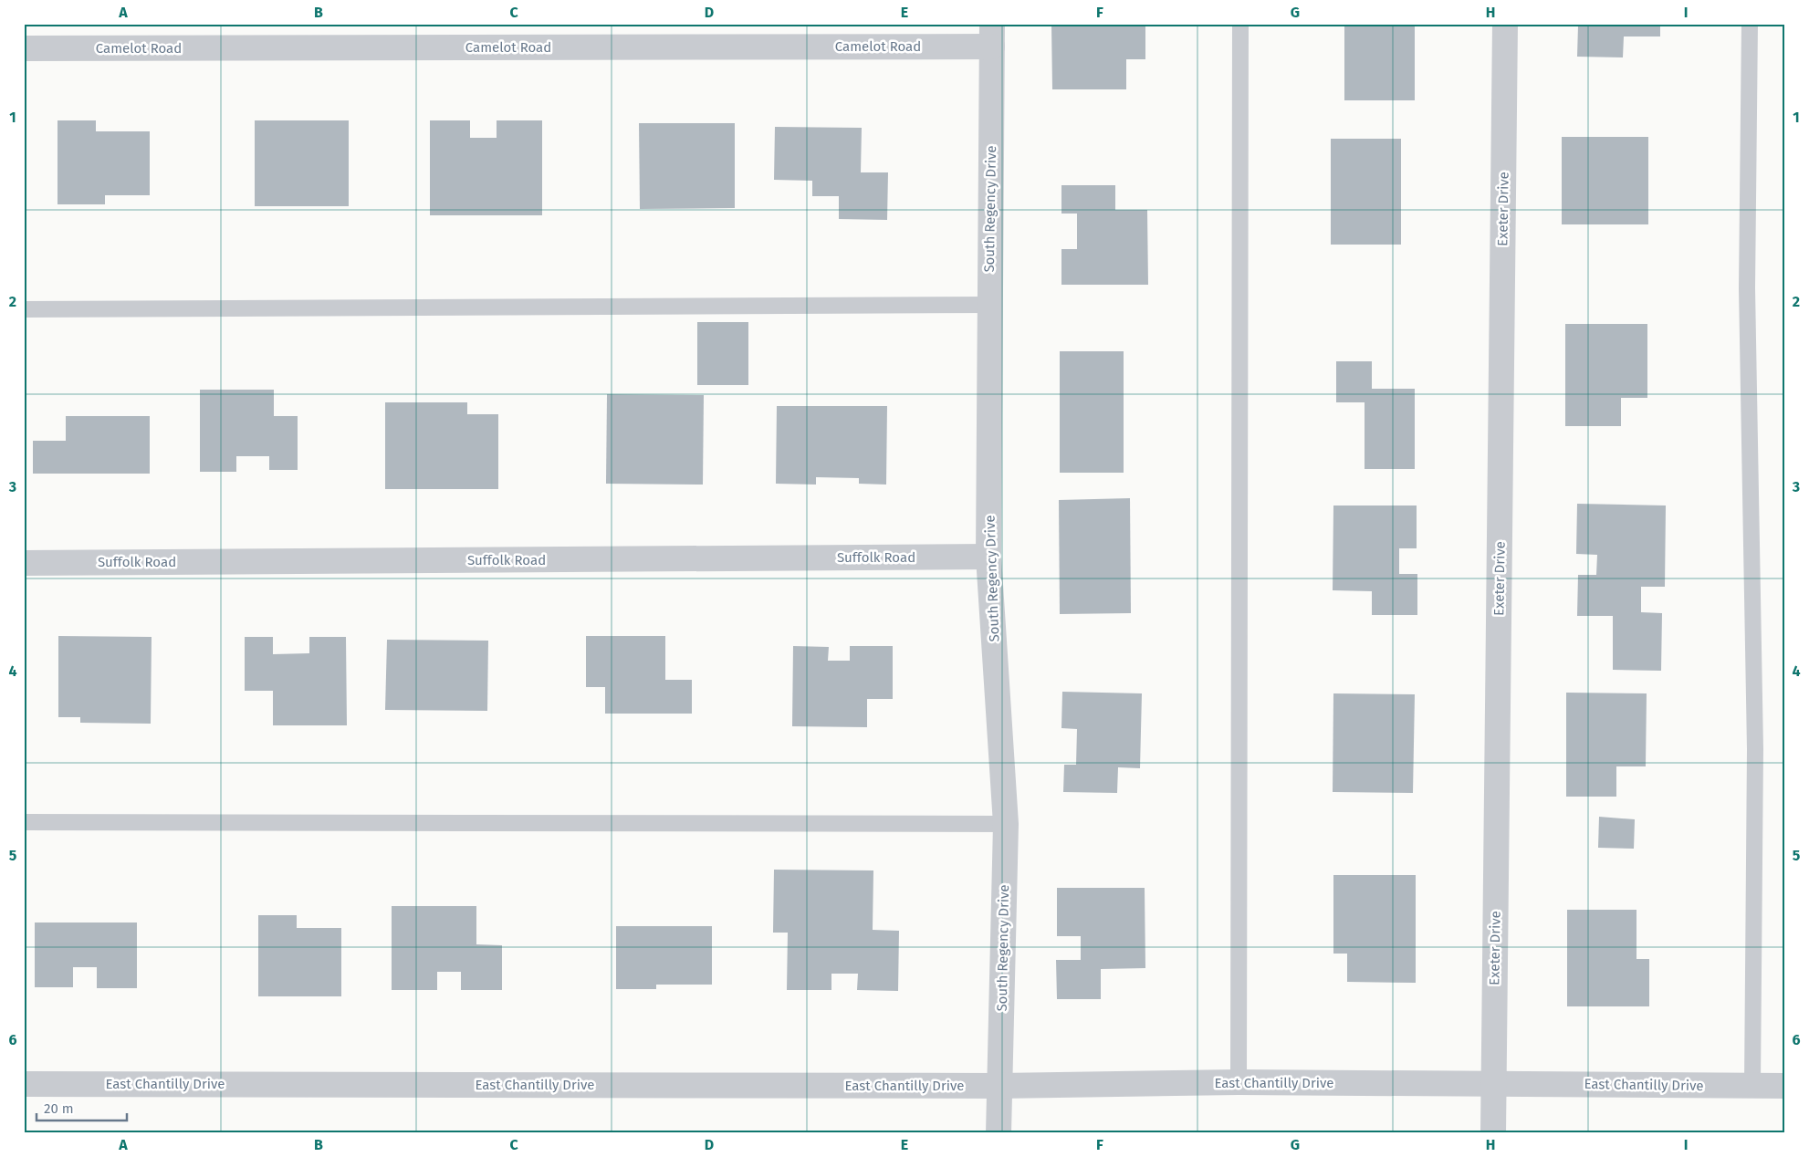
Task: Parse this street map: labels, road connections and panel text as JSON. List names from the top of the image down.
{
  "streets": {
    "street": [
      "Camelot Road",
      "South Regency Drive",
      "Exeter Drive",
      "Suffolk Road",
      "East Chantilly Drive"
    ]
  },
  "crossings": [
    ["Camelot Road", "South Regency Drive"],
    ["South Regency Drive", "Suffolk Road"],
    ["South Regency Drive", "East Chantilly Drive"],
    ["Exeter Drive", "East Chantilly Drive"]
  ],
  "scale_bar": "20 m",
  "grid": {
    "columns": [
      "A",
      "B",
      "C",
      "D",
      "E",
      "F",
      "G",
      "H",
      "I"
    ],
    "rows": [
      "1",
      "2",
      "3",
      "4",
      "5",
      "6"
    ]
  }
}
